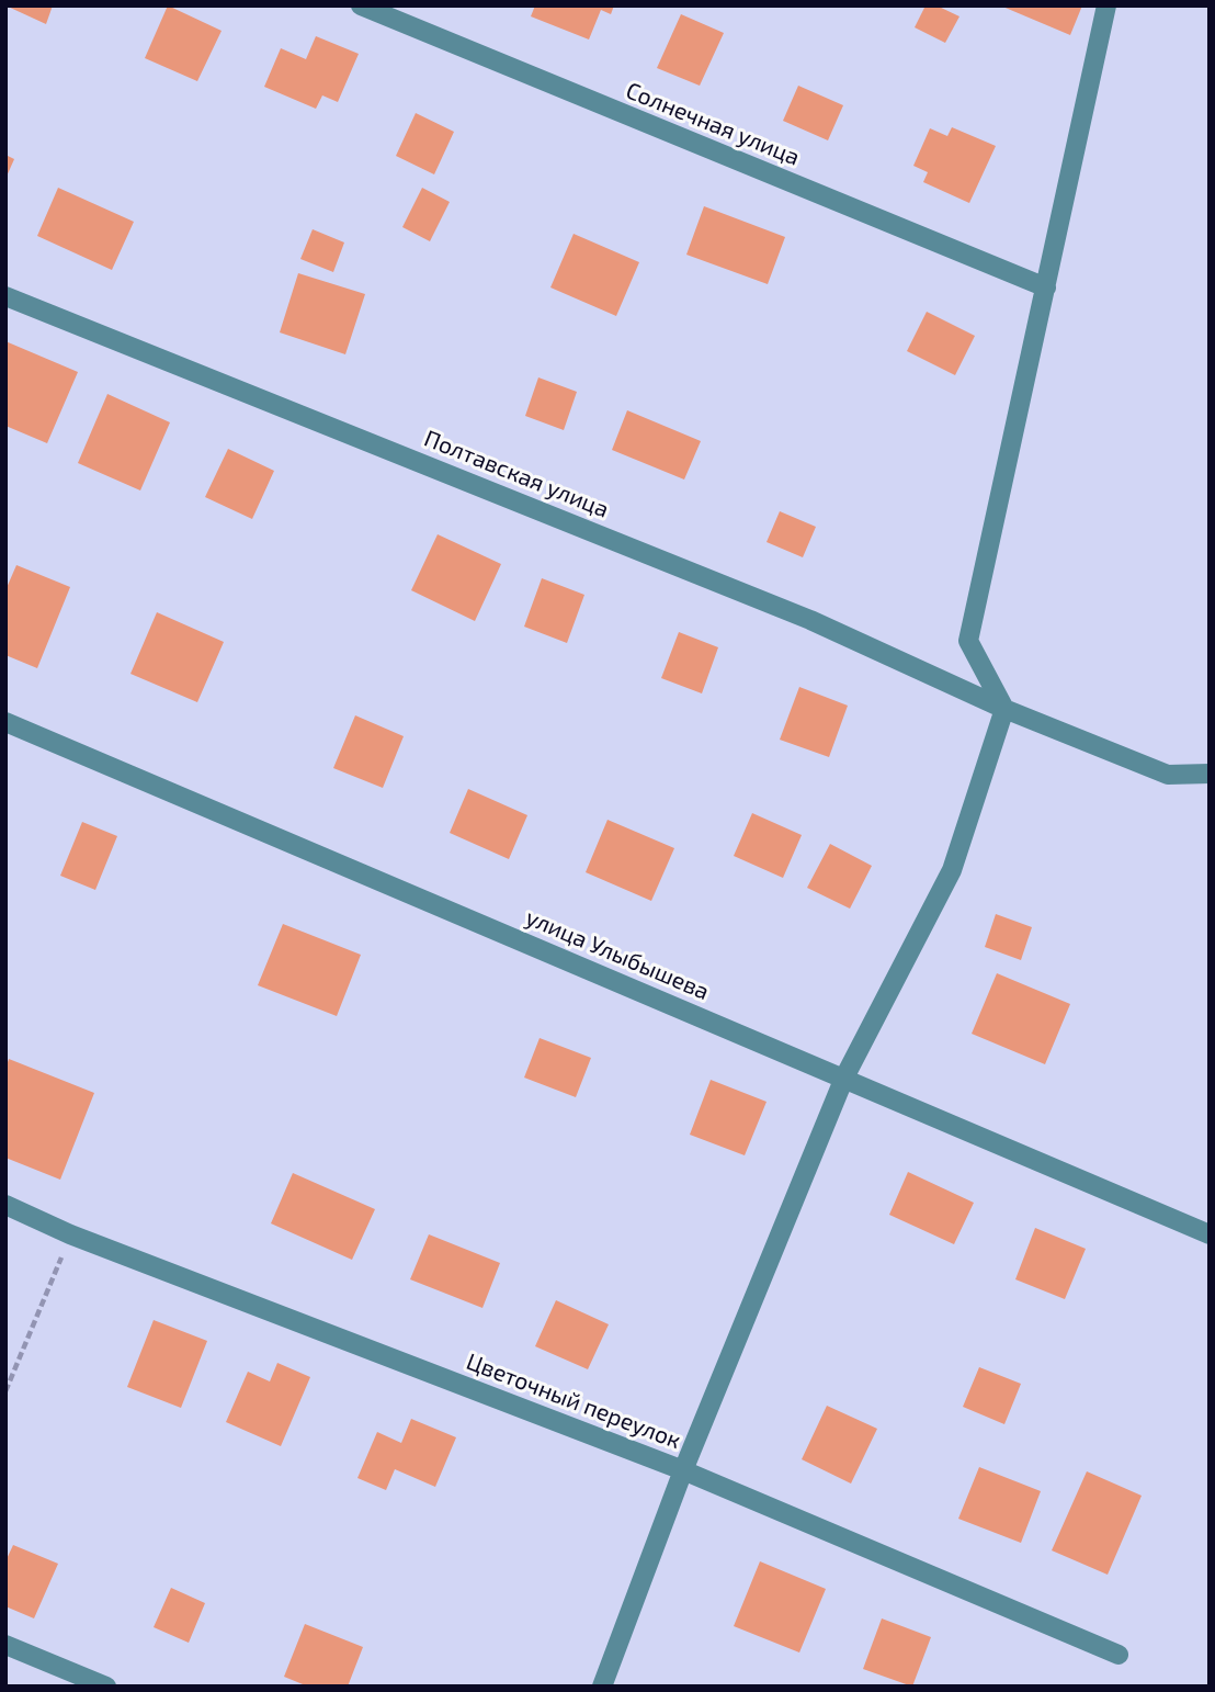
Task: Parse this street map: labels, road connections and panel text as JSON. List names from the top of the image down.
{
  "streets": {
    "street": [
      "Солнечная улица",
      "Полтавская улица",
      "улица Улыбышева",
      "Цветочный переулок"
    ]
  }
}
